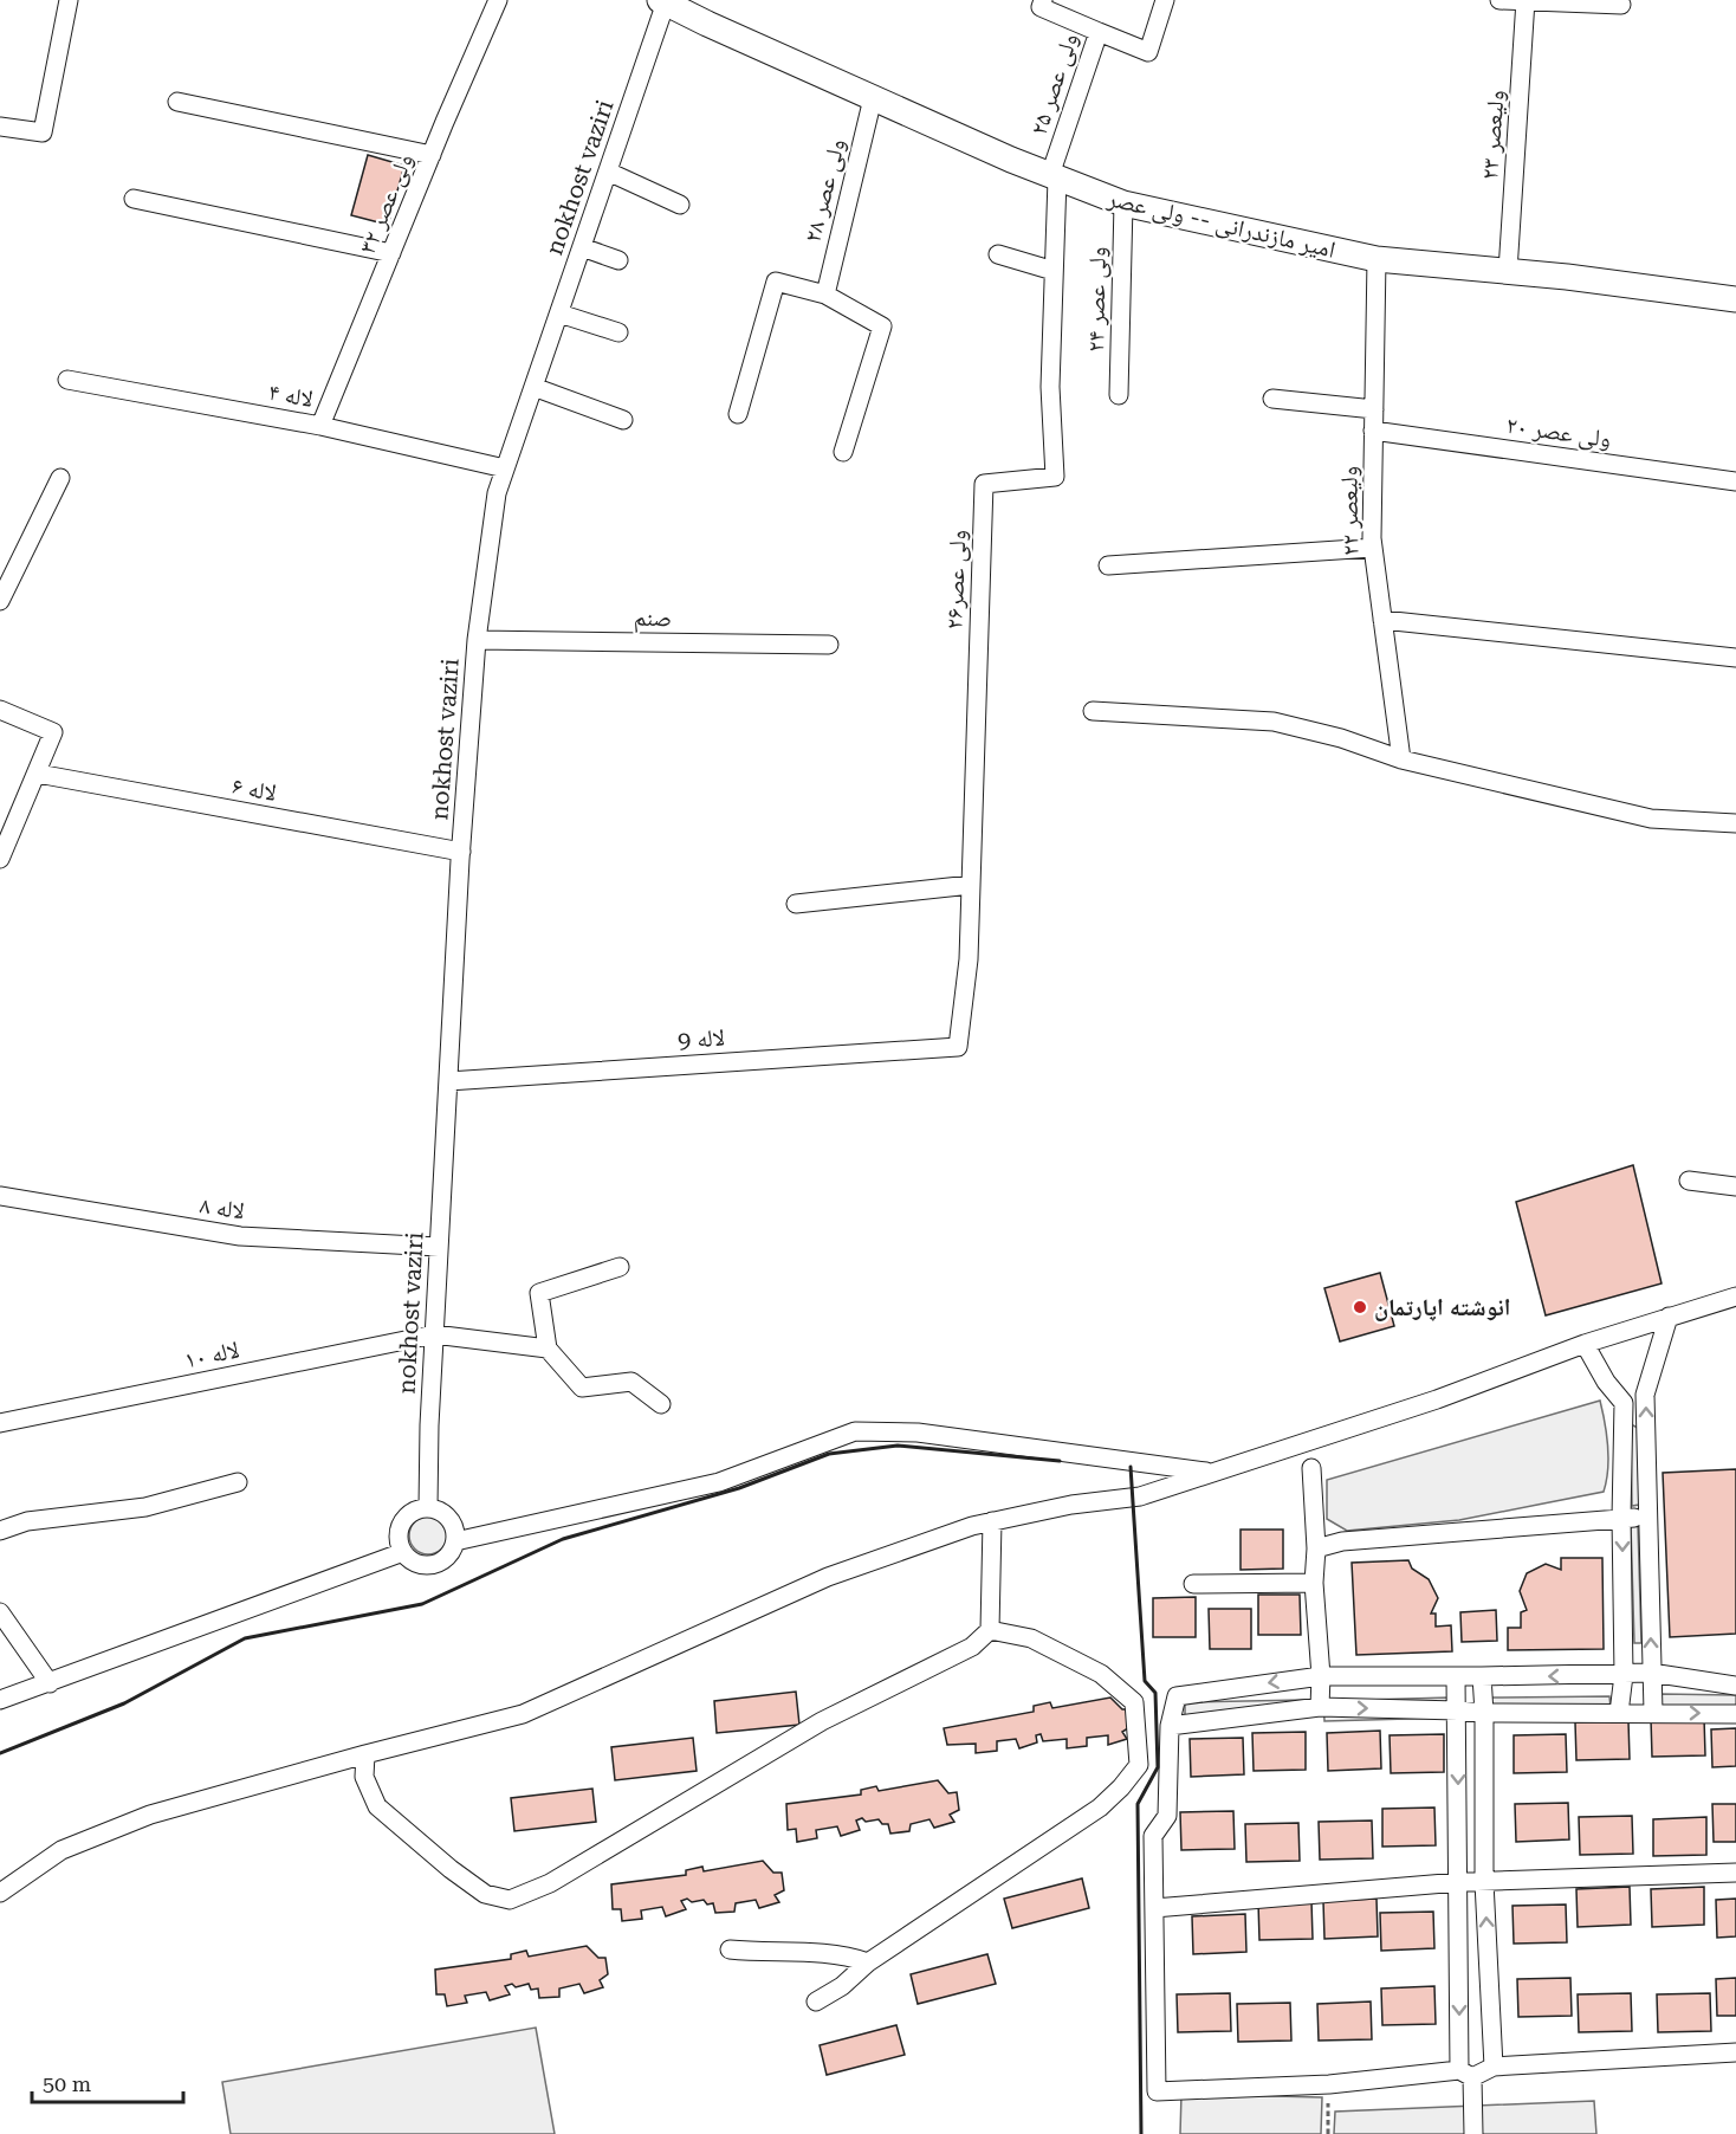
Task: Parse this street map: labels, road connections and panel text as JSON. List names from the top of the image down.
{
  "streets": {
    "main road": ["امیر مازندرانی -- ولی عصر"],
    "street": [
      "ولی عصر ۲۵",
      "ولیعصر ۲۳",
      "nokhost vaziri",
      "ولی عصر ۲۸",
      "ولی عصر ۳۲",
      "ولی عصر ۲۴",
      "لاله ۴",
      "ولی عصر ۲۰",
      "ولیعصر ۲۲",
      "ولی عصر۲۶",
      "صنم",
      "لاله ۶",
      "لاله 9",
      "لاله ۸",
      "لاله ۱۰"
    ]
  },
  "crossings": [
    ["ولی عصر ۲۵", "امیر مازندرانی -- ولی عصر"],
    ["ولی عصر ۲۵", "ولی عصر۲۶"],
    ["ولیعصر ۲۳", "امیر مازندرانی -- ولی عصر"],
    ["nokhost vaziri", "امیر مازندرانی -- ولی عصر"],
    ["nokhost vaziri", "لاله ۴"],
    ["nokhost vaziri", "صنم"],
    ["nokhost vaziri", "لاله ۶"],
    ["nokhost vaziri", "لاله 9"],
    ["nokhost vaziri", "لاله ۸"],
    ["nokhost vaziri", "لاله ۱۰"],
    ["ولی عصر ۲۸", "امیر مازندرانی -- ولی عصر"],
    ["ولی عصر ۳۲", "لاله ۴"],
    ["امیر مازندرانی -- ولی عصر", "ولی عصر ۲۴"],
    ["امیر مازندرانی -- ولی عصر", "ولیعصر ۲۲"],
    ["امیر مازندرانی -- ولی عصر", "ولی عصر۲۶"],
    ["ولی عصر ۲۰", "ولیعصر ۲۲"],
    ["ولی عصر۲۶", "لاله 9"]
  ],
  "places": ["انوشته اپارتمان"],
  "scale_bar": "50 m"
}
